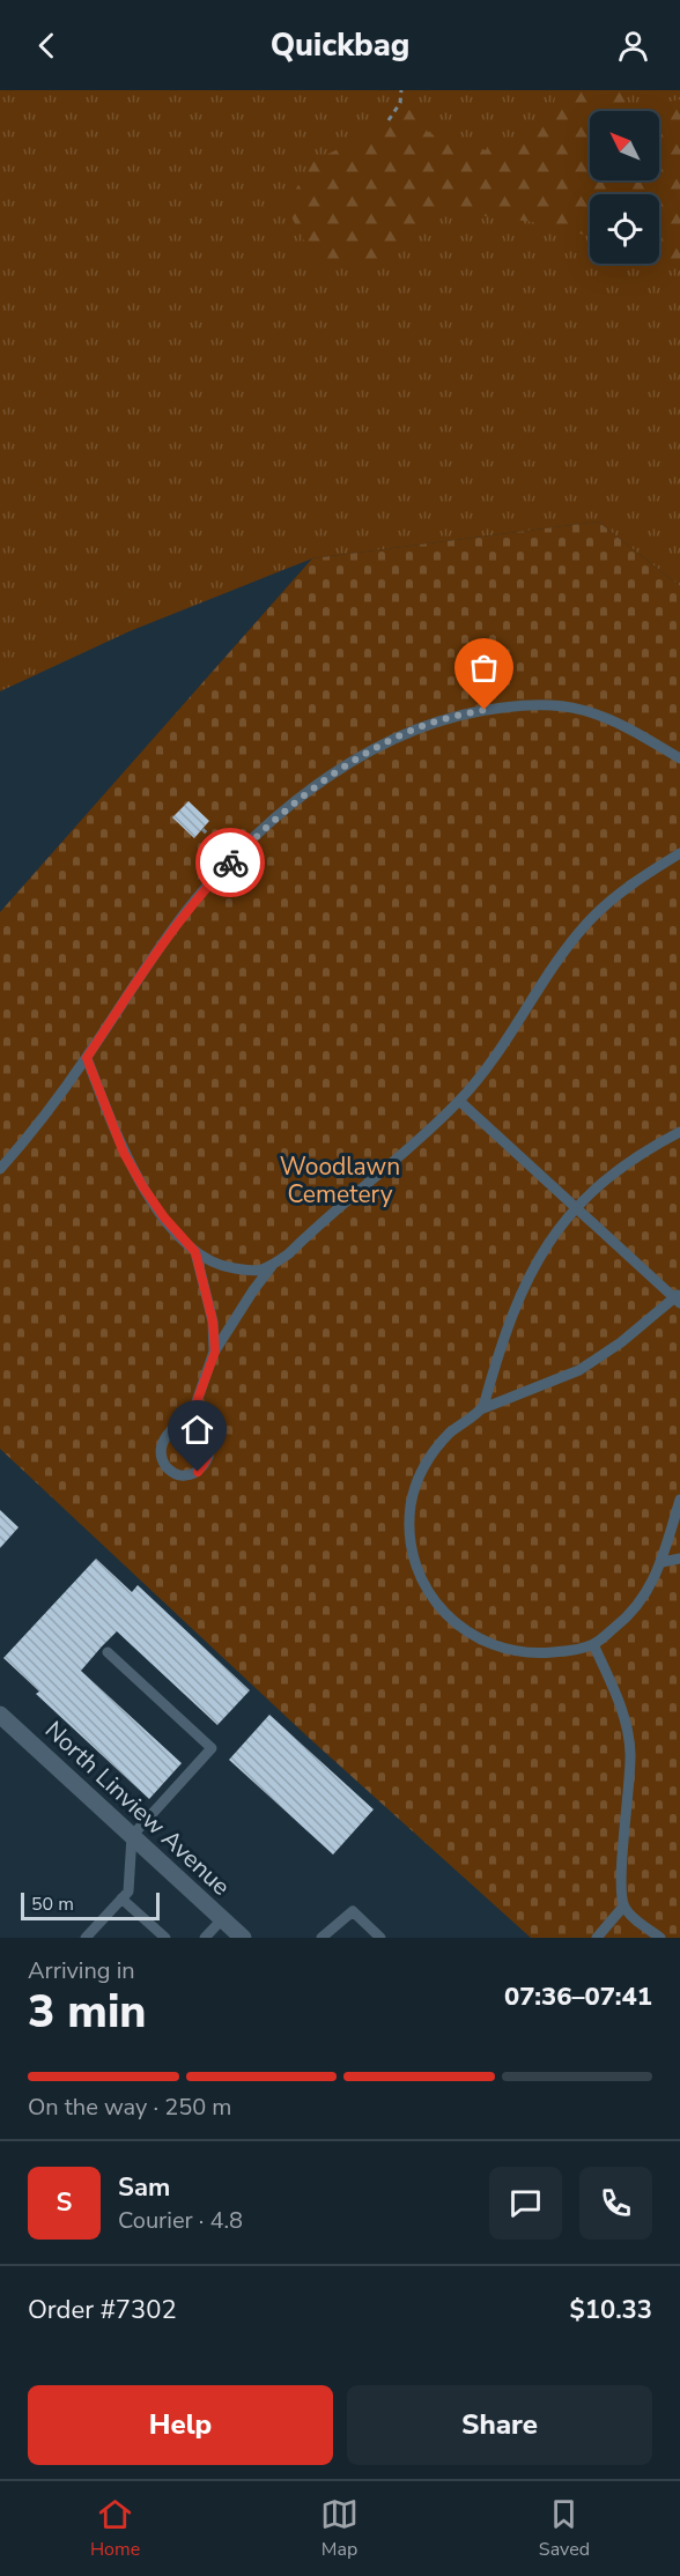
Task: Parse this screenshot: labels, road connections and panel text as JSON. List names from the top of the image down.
{
  "streets": {
    "street": ["North Linview Avenue"]
  },
  "parks": ["Woodlawn Cemetery"],
  "scale_bar": "50 m",
  "north": "top left",
  "page": {
    "header": "Quickbag",
    "scale": "50 m",
    "heading": ["3 min", "Arriving in", "07:36–07:41"],
    "panel": [
      "Sam",
      "Courier · 4.8",
      "Order #7302",
      "$10.33"
    ],
    "bar": "On the way · 250 m",
    "round": "S",
    "buttons": ["Help", "Share"],
    "tabs": ["Home", "Map", "Saved"]
  }
}
